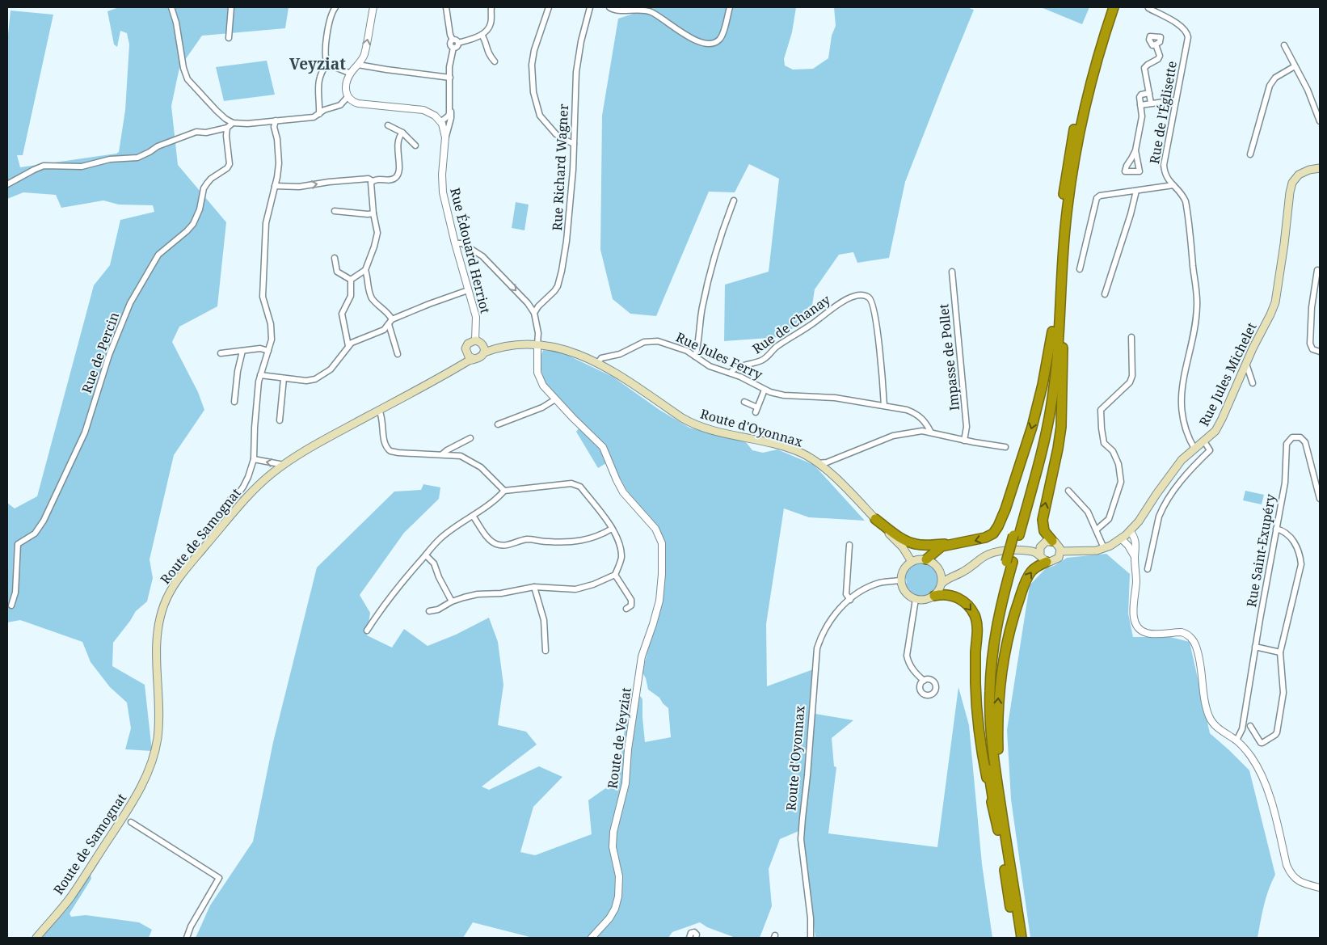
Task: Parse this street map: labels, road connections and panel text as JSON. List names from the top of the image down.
{
  "streets": {
    "main road": ["Rue Jules Michelet", "Route d'Oyonnax", "Route de Samognat"],
    "street": [
      "Rue de l'Églisette",
      "Rue Richard Wagner",
      "Rue Édouard Herriot",
      "Rue de Chanay",
      "Rue de Percin",
      "Rue Jules Ferry",
      "Impasse de Pollet",
      "Rue Saint-Exupéry",
      "Route de Veyziat"
    ]
  },
  "crossings": [
    ["Rue de l'Églisette", "Rue Jules Michelet"],
    ["Rue Édouard Herriot", "Route de Samognat"],
    ["Rue de Chanay", "Rue Jules Ferry"],
    ["Rue Jules Ferry", "Route d'Oyonnax"]
  ],
  "districts": ["Veyziat"]
}
